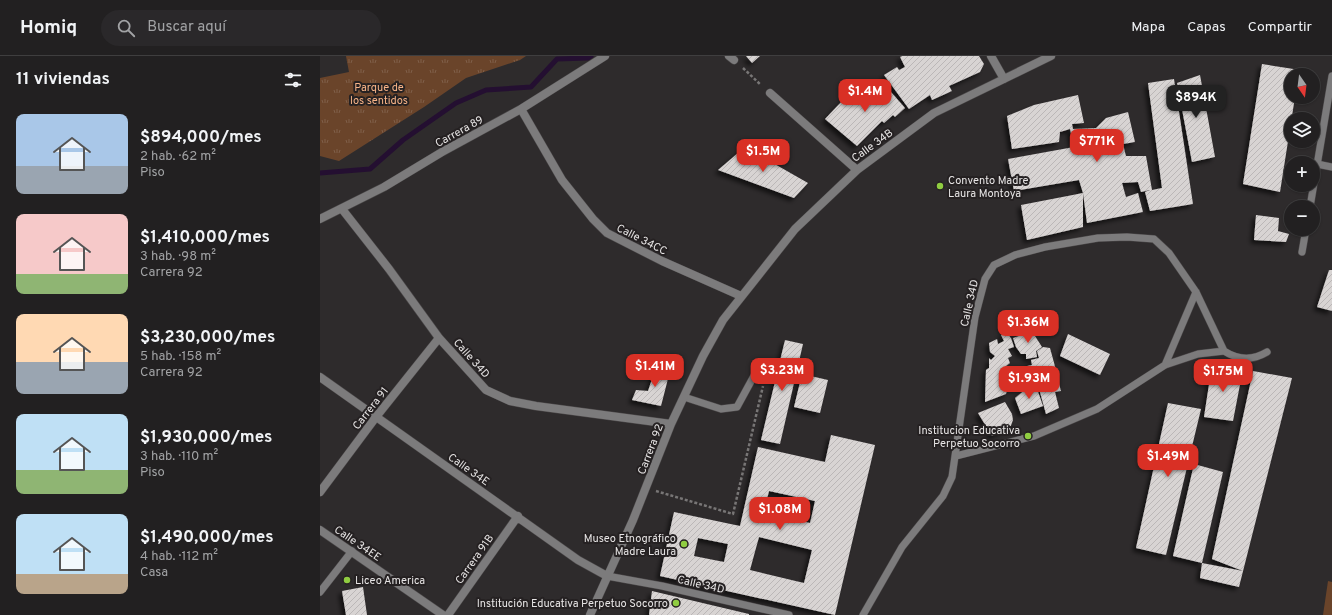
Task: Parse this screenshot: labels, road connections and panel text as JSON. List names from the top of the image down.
{
  "streets": {
    "street": [
      "Carrera 89",
      "Calle 34B",
      "Calle 34CC",
      "Calle 34D",
      "Carrera 91",
      "Carrera 92",
      "Calle 34E",
      "Calle 34EE",
      "Carrera 91B"
    ]
  },
  "crossings": [
    ["Carrera 89", "Calle 34CC"],
    ["Carrera 89", "Calle 34D"],
    ["Calle 34B", "Calle 34CC"],
    ["Calle 34B", "Carrera 92"],
    ["Calle 34CC", "Carrera 92"],
    ["Calle 34D", "Carrera 91"],
    ["Calle 34D", "Carrera 92"],
    ["Calle 34D", "Calle 34E"],
    ["Carrera 91", "Calle 34E"],
    ["Carrera 92", "Calle 34E"],
    ["Calle 34E", "Carrera 91B"]
  ],
  "parks": ["Parque de los sentidos"],
  "places": [
    "Convento Madre Laura Montoya",
    "Institucion Educativa Perpetuo Socorro",
    "Museo Etnográfico Madre Laura",
    "Liceo America",
    "Institución Educativa Perpetuo Socorro"
  ],
  "north": "bottom",
  "page": {
    "header": "Homiq",
    "search": "Buscar aquí",
    "nav": ["Mapa", "Capas", "Compartir"],
    "heading": "11 viviendas",
    "map_buttons": ["+", "−"],
    "price": [
      "$1.4M",
      "$894K",
      "$771K",
      "$1.5M",
      "$1.36M",
      "$1.41M",
      "$3.23M",
      "$1.75M",
      "$1.93M",
      "$1.49M",
      "$1.08M"
    ],
    "list": [
      {
        "name": "$894,000/mes",
        "note": "2 hab. · 62 m² · Piso"
      },
      {
        "name": "$1,410,000/mes",
        "note": "3 hab. · 98 m² · Carrera 92"
      },
      {
        "name": "$3,230,000/mes",
        "note": "5 hab. · 158 m² · Carrera 92"
      },
      {
        "name": "$1,930,000/mes",
        "note": "3 hab. · 110 m² · Piso"
      },
      {
        "name": "$1,490,000/mes",
        "note": "4 hab. · 112 m² · Casa"
      }
    ]
  }
}
